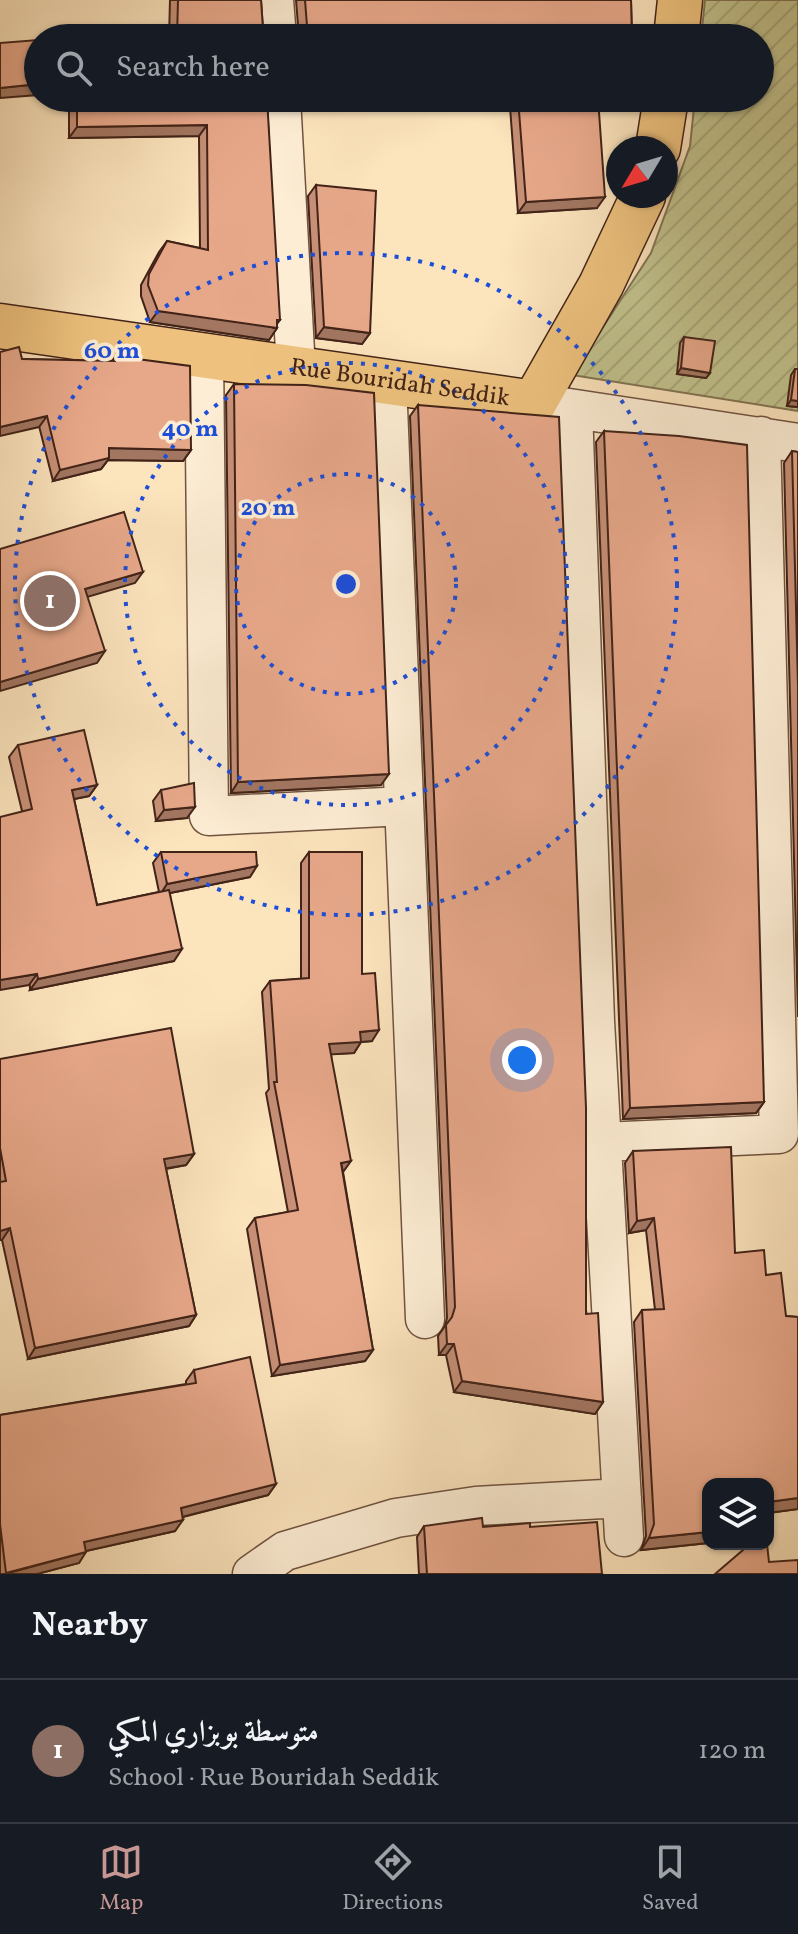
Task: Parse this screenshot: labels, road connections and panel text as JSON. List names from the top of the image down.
{
  "streets": {
    "main road": ["Rue Bouridah Seddik"]
  },
  "north": "bottom left",
  "page": {
    "search": "Search here",
    "pins": "1",
    "heading": "Nearby",
    "list": [
      {
        "mark": "1",
        "name": "متوسطة بوبزاري المكي",
        "note": "School · Rue Bouridah Seddik",
        "value": "120 m"
      }
    ],
    "nav": ["Map", "Directions", "Saved"]
  },
  "rings": ["60 m", "40 m", "20 m"]
}
